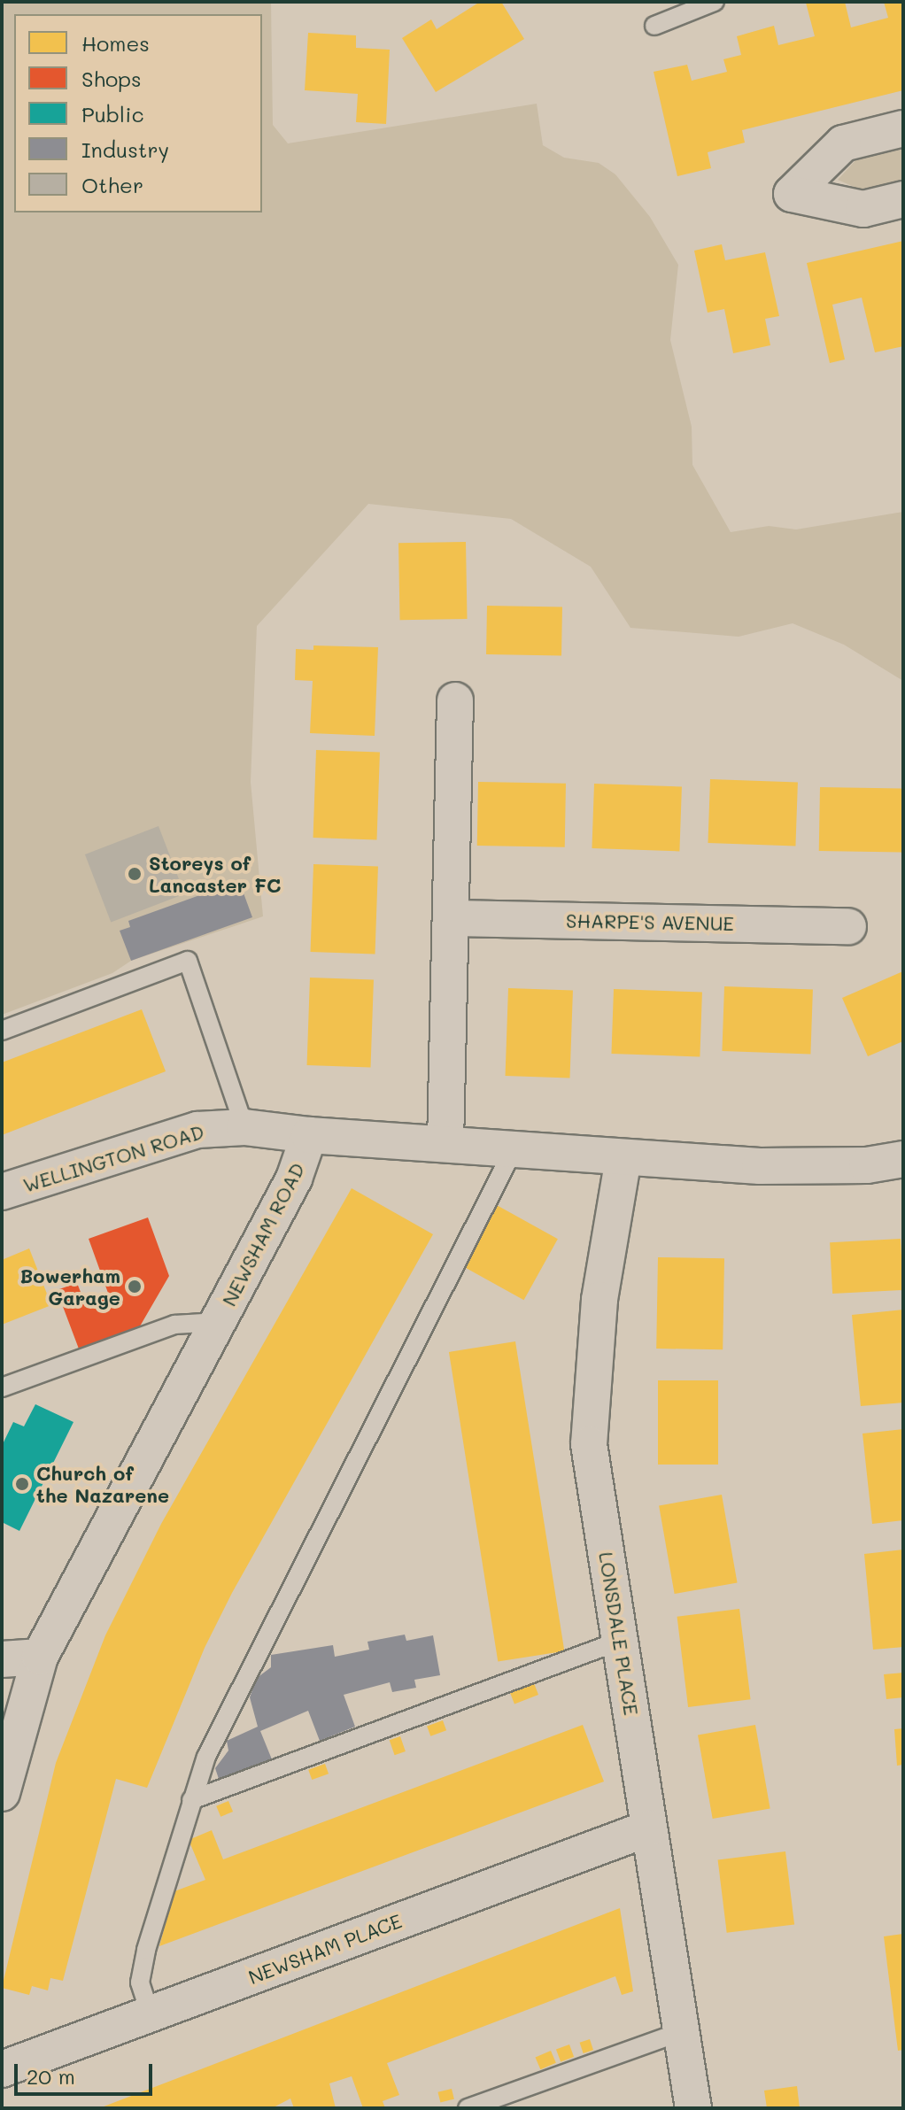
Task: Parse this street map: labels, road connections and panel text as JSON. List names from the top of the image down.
{
  "streets": {
    "street": [
      "SHARPE'S AVENUE",
      "WELLINGTON ROAD",
      "NEWSHAM ROAD",
      "LONSDALE PLACE",
      "NEWSHAM PLACE"
    ]
  },
  "crossings": [
    ["WELLINGTON ROAD", "NEWSHAM ROAD"],
    ["LONSDALE PLACE", "NEWSHAM PLACE"]
  ],
  "places": ["Storeys of Lancaster FC", "Bowerham Garage", "Church of the Nazarene"],
  "legend": [
    "Homes",
    "Shops",
    "Public",
    "Industry",
    "Other"
  ],
  "scale_bar": "20 m"
}
